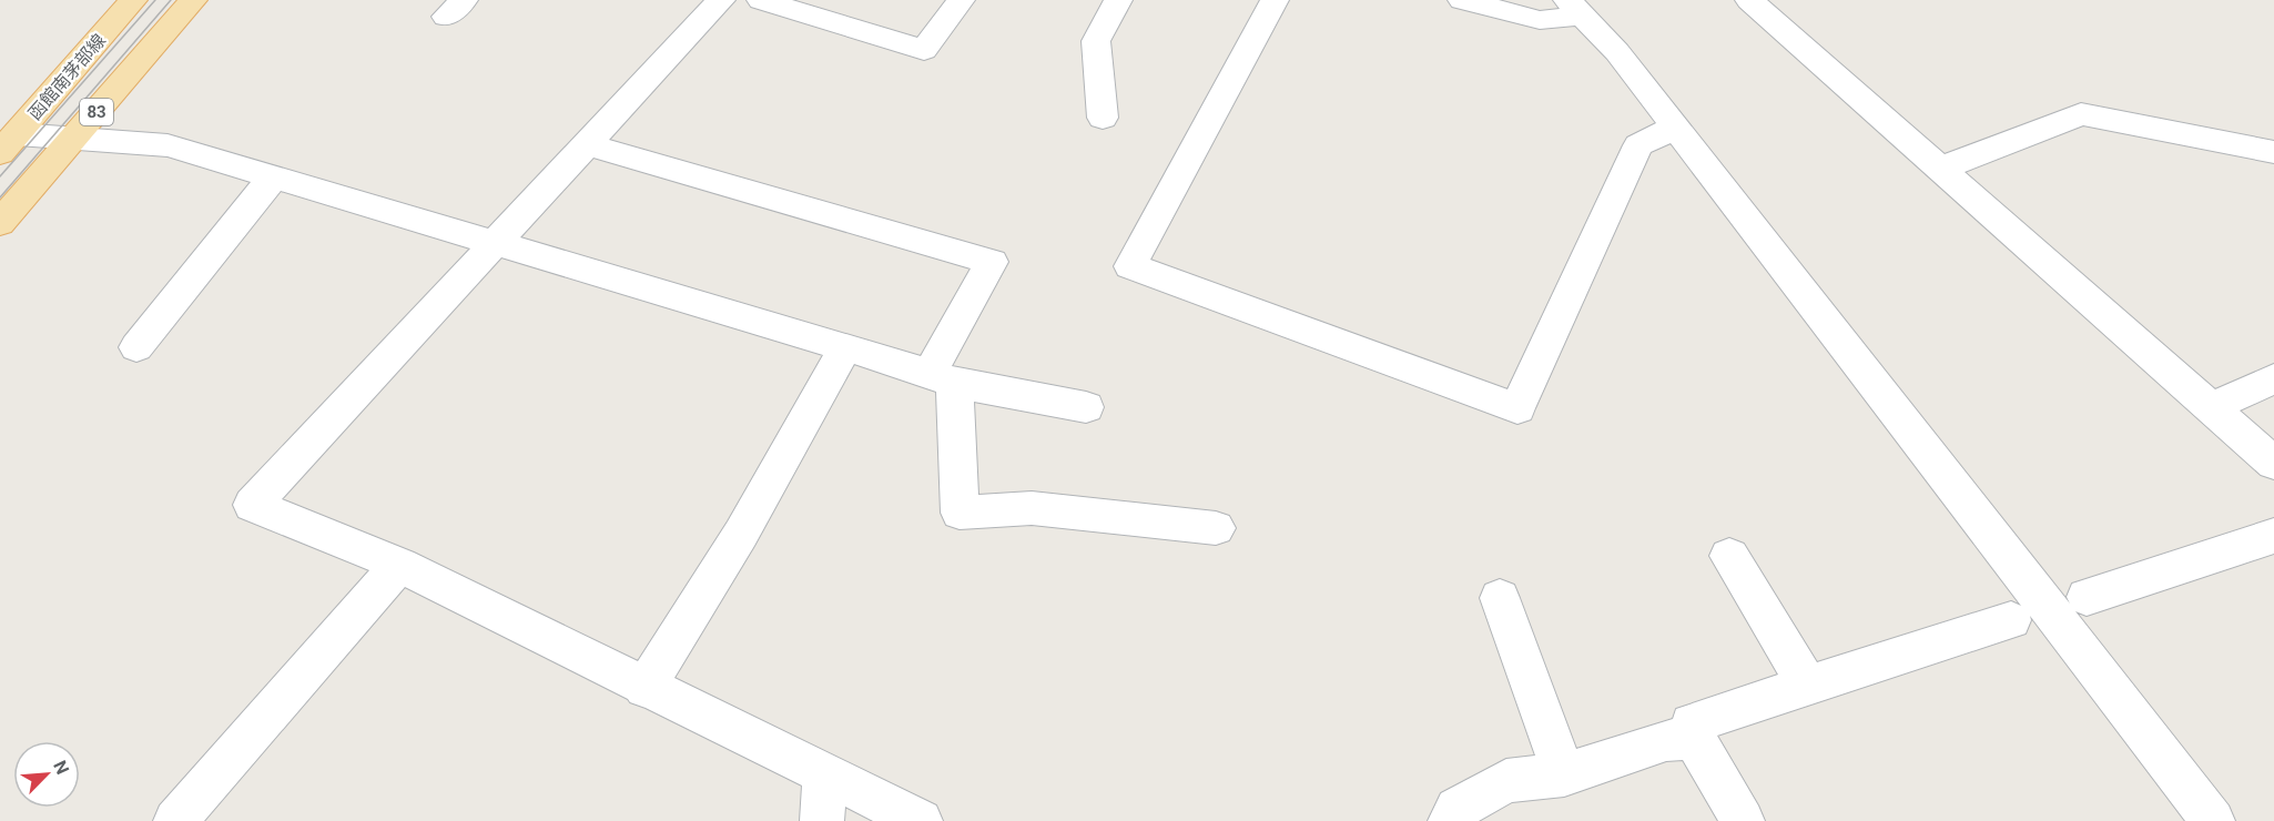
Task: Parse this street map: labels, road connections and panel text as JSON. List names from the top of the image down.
{
  "streets": {
    "main road": ["函館南茅部線", "83"]
  },
  "north": "top right"
}
